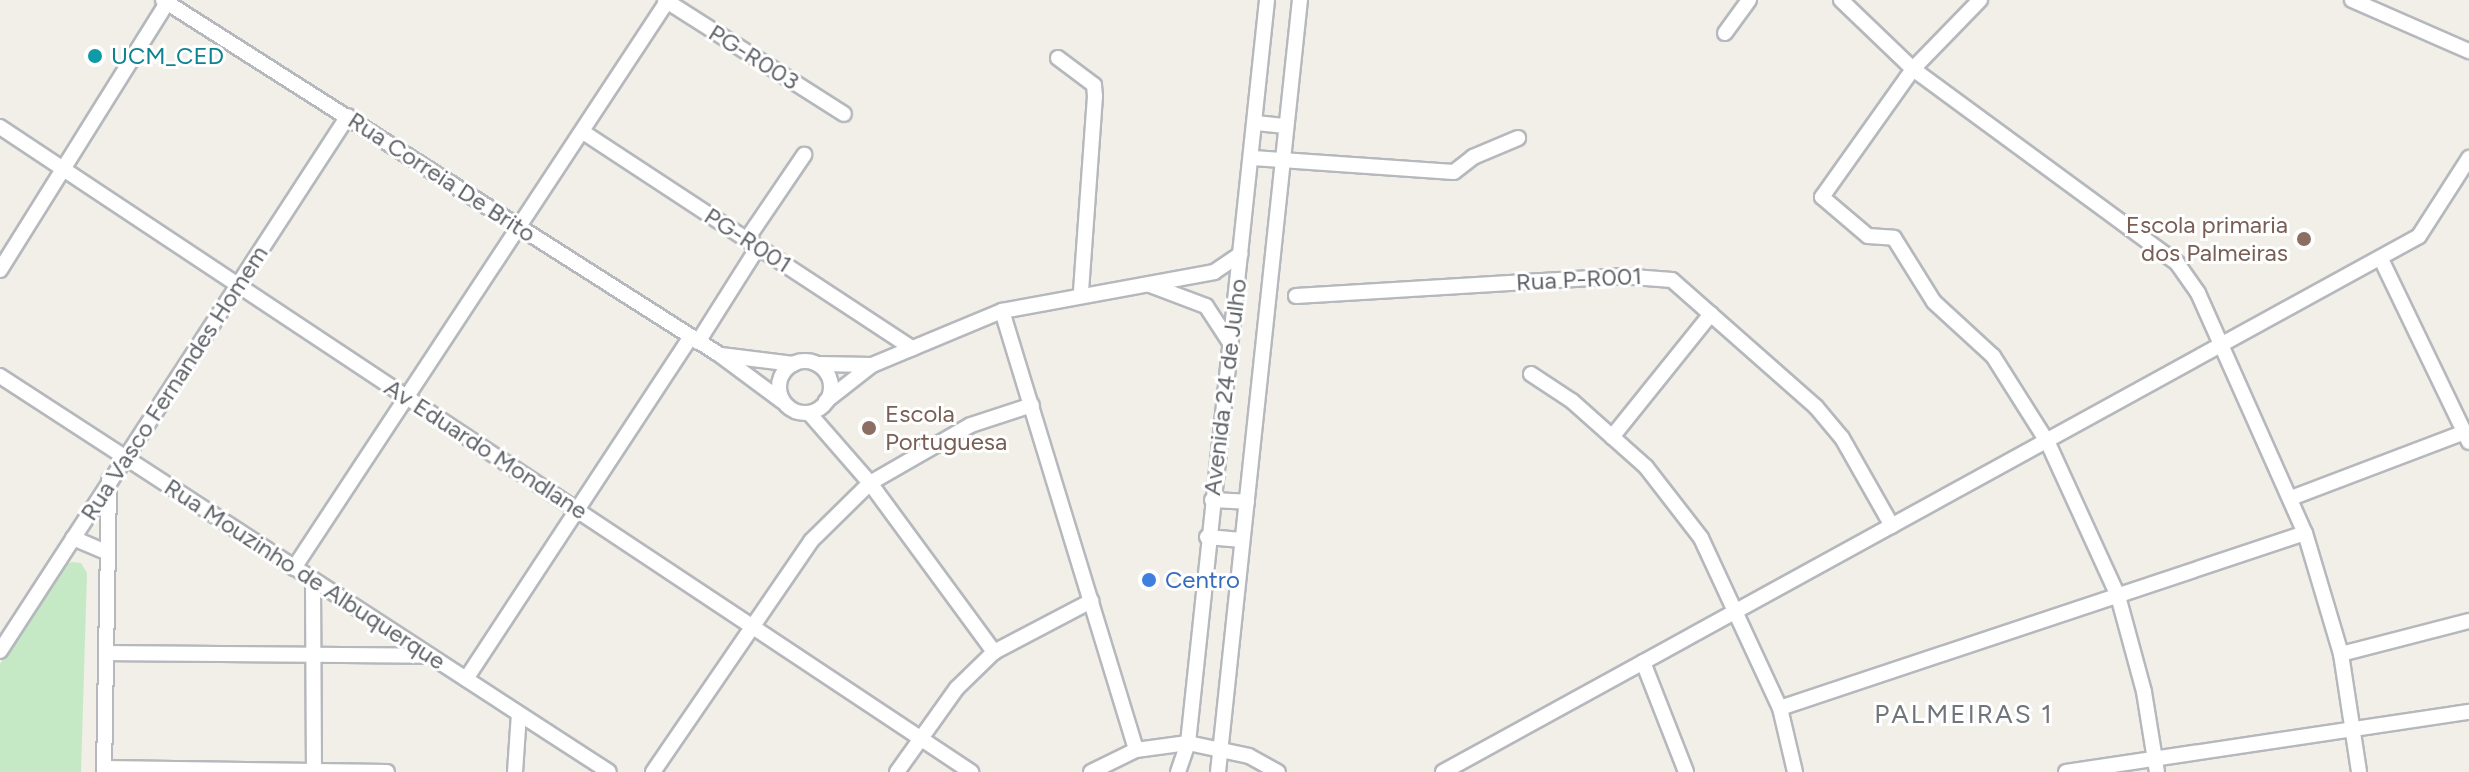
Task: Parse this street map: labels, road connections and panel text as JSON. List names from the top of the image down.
{
  "streets": {
    "street": [
      "PG-R003",
      "Rua Correia De Brito",
      "PG-R001",
      "Rua P-R001",
      "Rua Vasco Fernandes Homem",
      "Avenida 24 de Julho",
      "Av Eduardo Mondlane",
      "Rua Mouzinho de Albuquerque"
    ]
  },
  "crossings": [
    ["Rua Correia De Brito", "Rua Vasco Fernandes Homem"],
    ["Rua Vasco Fernandes Homem", "Av Eduardo Mondlane"],
    ["Rua Vasco Fernandes Homem", "Rua Mouzinho de Albuquerque"]
  ],
  "districts": ["PALMEIRAS 1"],
  "places": [
    "UCM_CED",
    "Escola primaria dos Palmeiras",
    "Escola Portuguesa",
    "Centro"
  ]
}
